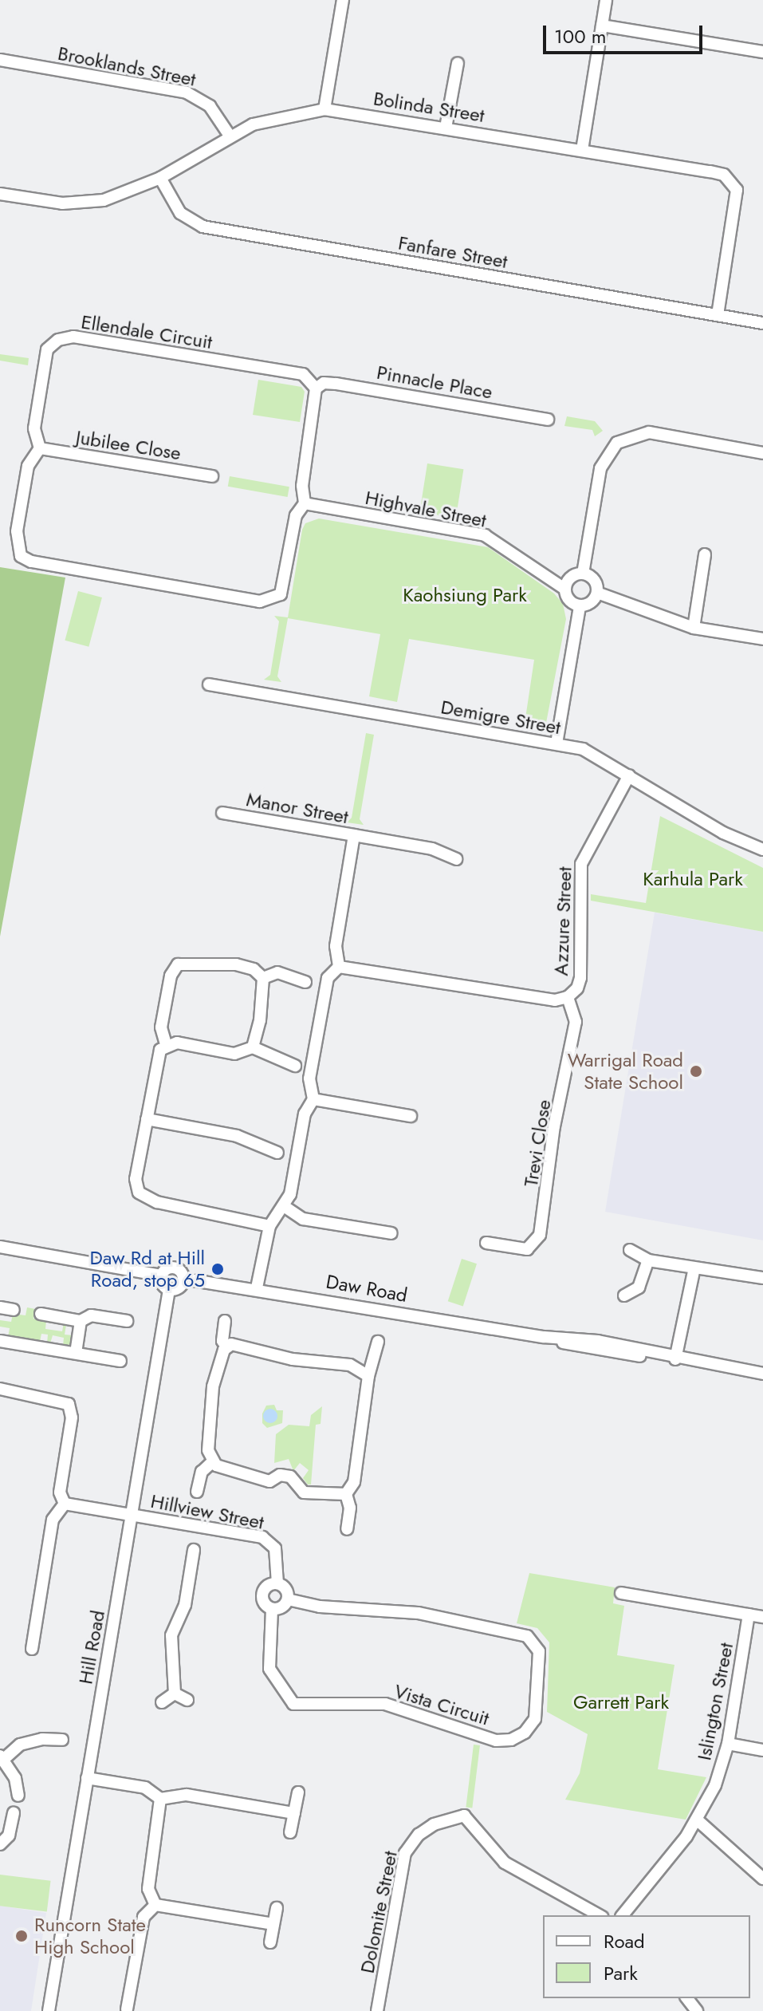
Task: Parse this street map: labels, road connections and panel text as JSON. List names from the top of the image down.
{
  "streets": {
    "street": [
      "Brooklands Street",
      "Bolinda Street",
      "Fanfare Street",
      "Ellendale Circuit",
      "Pinnacle Place",
      "Jubilee Close",
      "Highvale Street",
      "Demigre Street",
      "Manor Street",
      "Azzure Street",
      "Trevi Close",
      "Daw Road",
      "Hillview Street",
      "Hill Road",
      "Islington Street",
      "Vista Circuit",
      "Dolomite Street"
    ]
  },
  "crossings": [
    ["Brooklands Street", "Bolinda Street"],
    ["Bolinda Street", "Fanfare Street"],
    ["Ellendale Circuit", "Pinnacle Place"],
    ["Ellendale Circuit", "Jubilee Close"],
    ["Demigre Street", "Azzure Street"],
    ["Manor Street", "Azzure Street"],
    ["Azzure Street", "Trevi Close"],
    ["Daw Road", "Hill Road"],
    ["Hillview Street", "Hill Road"],
    ["Hillview Street", "Vista Circuit"]
  ],
  "parks": ["Kaohsiung Park", "Karhula Park", "Garrett Park"],
  "places": ["Warrigal Road State School", "Daw Rd at Hill Road, stop 65", "Runcorn State High School"],
  "legend": ["Road", "Park"],
  "scale_bar": "100 m"
}
